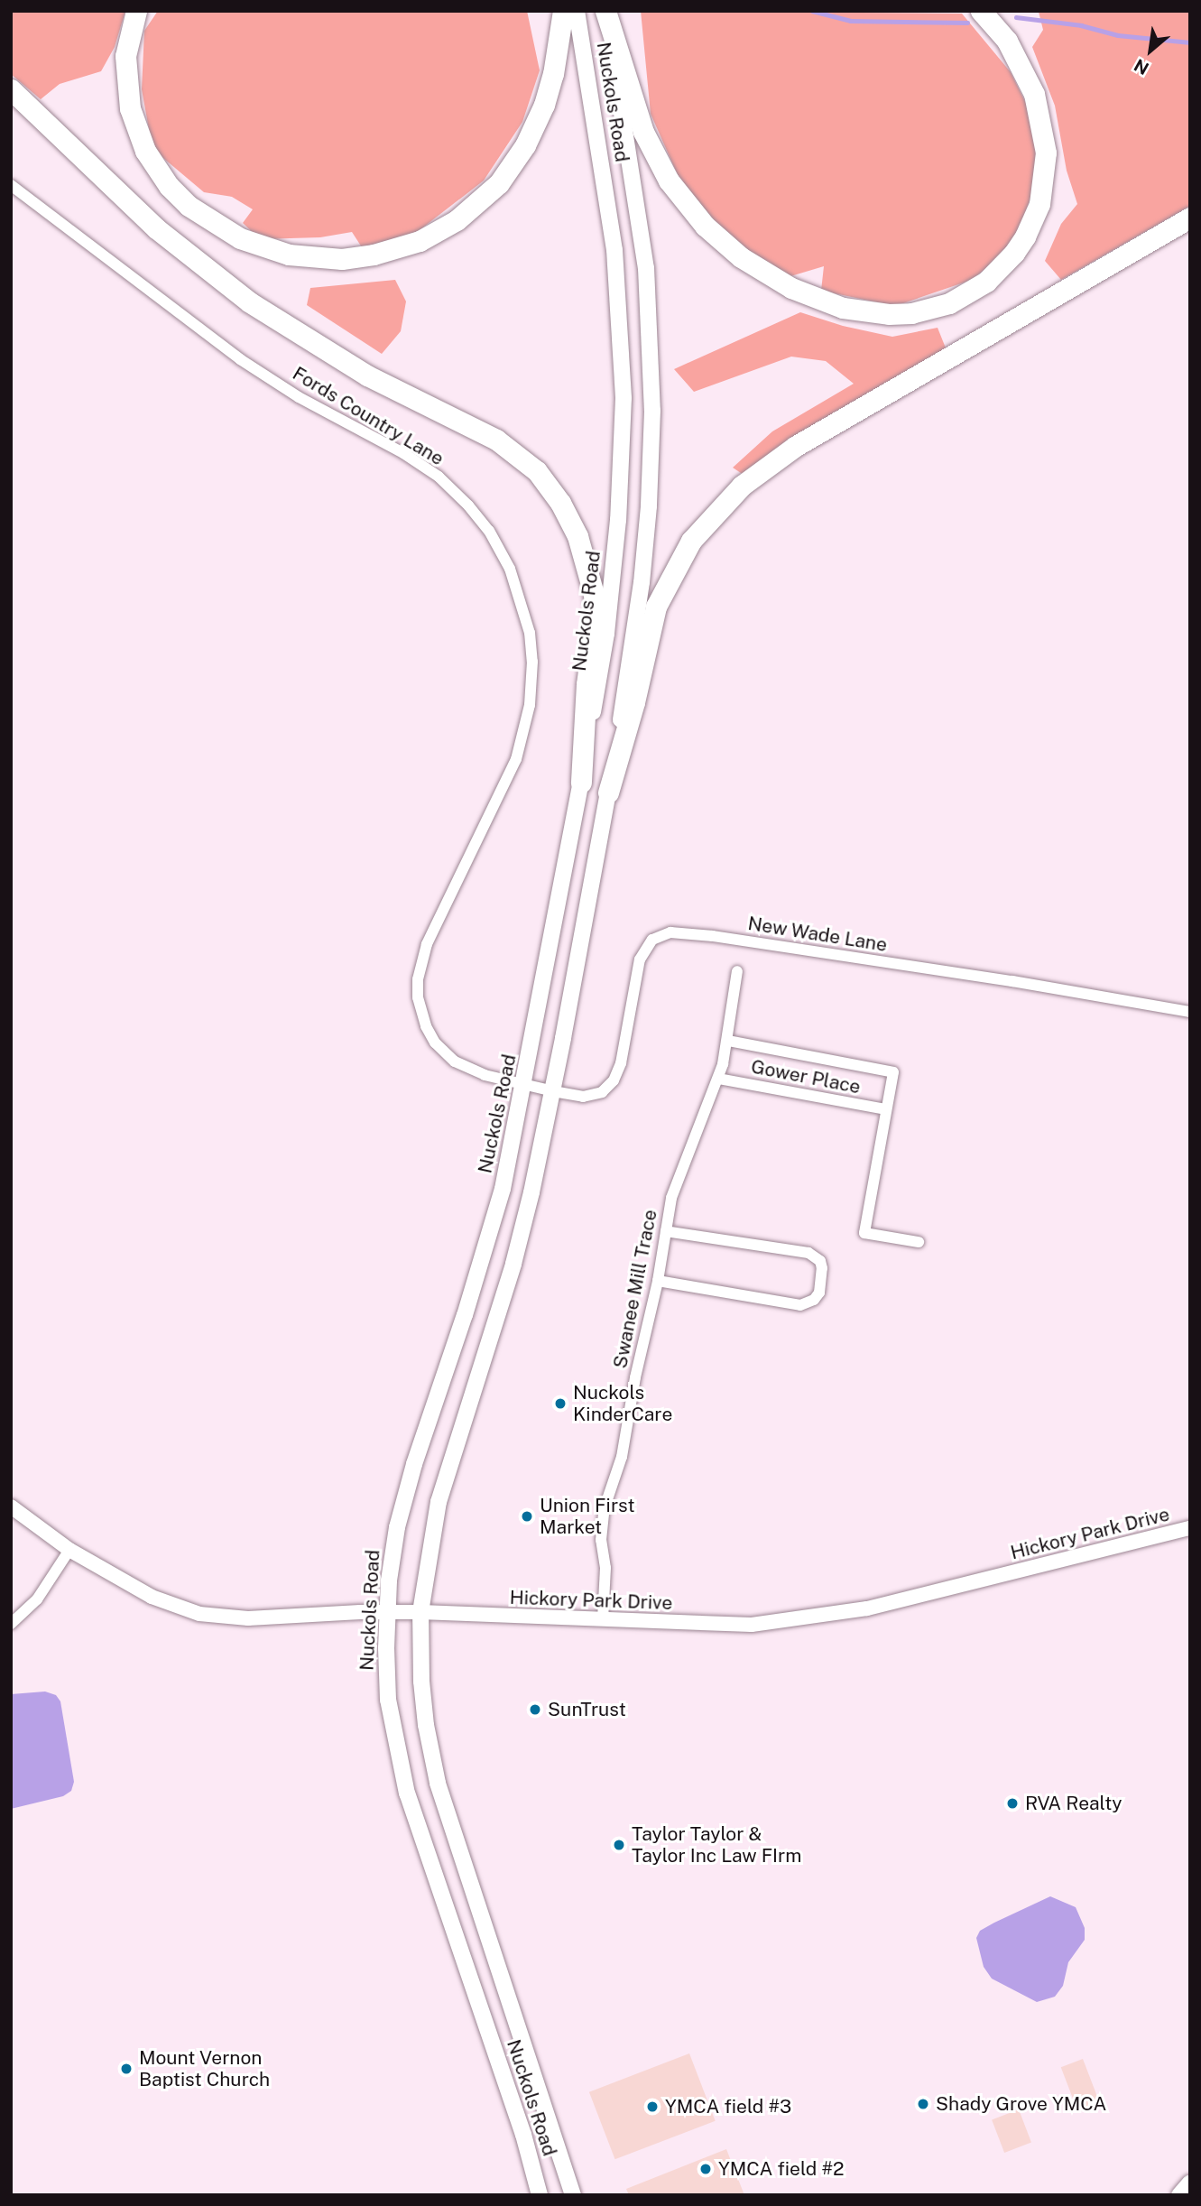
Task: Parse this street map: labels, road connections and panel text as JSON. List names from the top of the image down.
{
  "streets": {
    "main road": ["Nuckols Road"],
    "street": [
      "Fords Country Lane",
      "New Wade Lane",
      "Gower Place",
      "Swanee Mill Trace",
      "Hickory Park Drive"
    ]
  },
  "crossings": [
    ["Nuckols Road", "Fords Country Lane"],
    ["Nuckols Road", "New Wade Lane"],
    ["Nuckols Road", "Hickory Park Drive"],
    ["Fords Country Lane", "New Wade Lane"],
    ["Gower Place", "Swanee Mill Trace"],
    ["Swanee Mill Trace", "Hickory Park Drive"]
  ],
  "places": [
    "Nuckols KinderCare",
    "Union First Market",
    "SunTrust",
    "RVA Realty",
    "Taylor Taylor & Taylor Inc Law FIrm",
    "Mount Vernon Baptist Church",
    "Shady Grove YMCA",
    "YMCA field #3",
    "YMCA field #2"
  ],
  "north": "bottom left"
}
